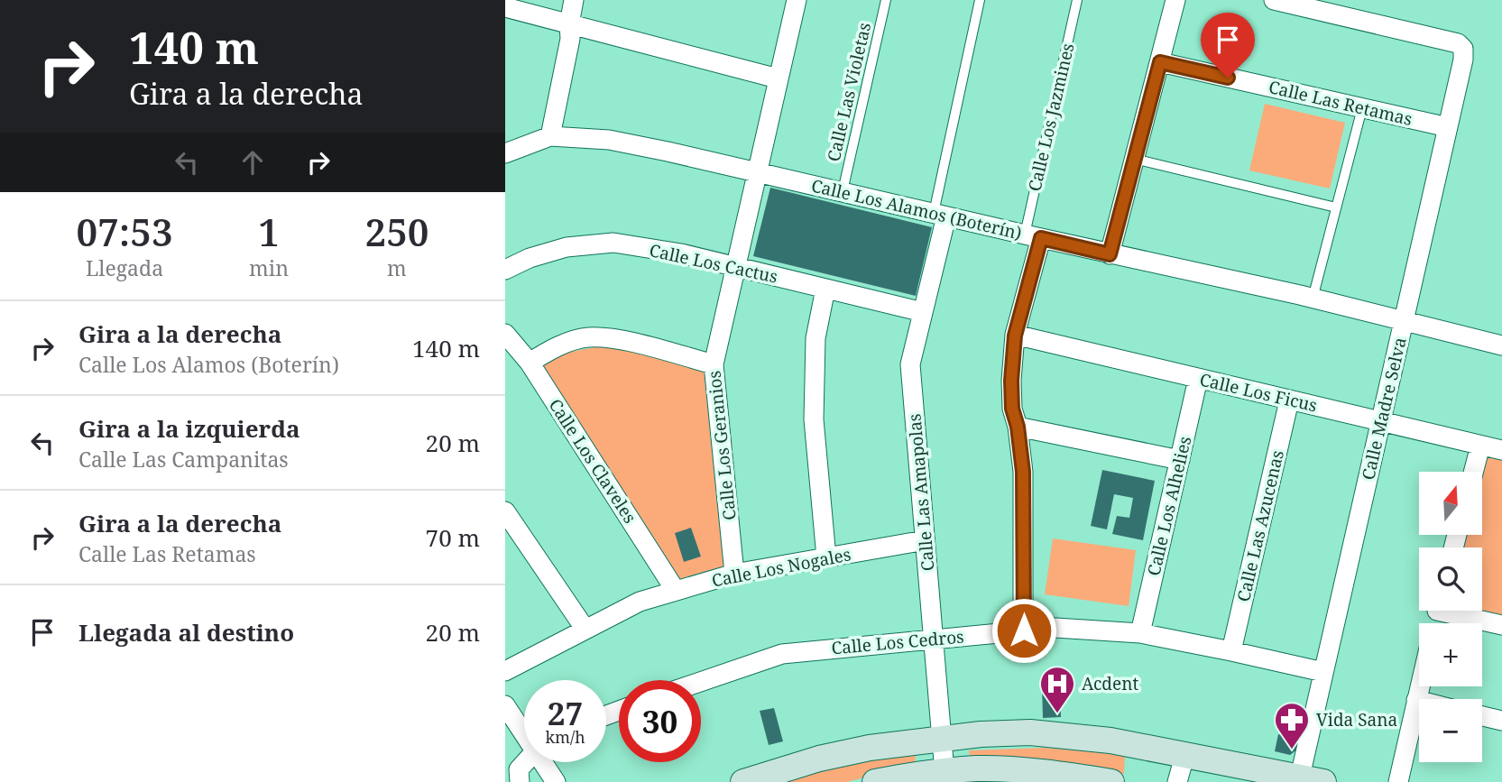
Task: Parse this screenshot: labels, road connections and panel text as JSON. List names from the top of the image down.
{
  "streets": {
    "street": [
      "Calle Las Retamas",
      "Calle Los Jazmines",
      "Calle Los Alamos (Boterín)",
      "Calle Los Cactus",
      "Calle Los Ficus",
      "Calle Madre Selva",
      "Calle Los Geranios",
      "Calle Los Claveles",
      "Calle Las Amapolas",
      "Calle Los Alhelies",
      "Calle Las Azucenas",
      "Calle Los Nogales",
      "Calle Los Cedros"
    ],
    "lane": ["Calle Las Violetas"]
  },
  "crossings": [
    ["Calle Las Violetas", "Calle Los Alamos (Boterín)"],
    ["Calle Las Retamas", "Calle Madre Selva"],
    ["Calle Los Jazmines", "Calle Los Alamos (Boterín)"],
    ["Calle Los Jazmines", "Calle Los Ficus"],
    ["Calle Los Jazmines", "Calle Los Cedros"],
    ["Calle Los Alamos (Boterín)", "Calle Madre Selva"],
    ["Calle Los Alamos (Boterín)", "Calle Los Geranios"],
    ["Calle Los Alamos (Boterín)", "Calle Las Amapolas"],
    ["Calle Los Cactus", "Calle Los Geranios"],
    ["Calle Los Cactus", "Calle Las Amapolas"],
    ["Calle Los Ficus", "Calle Madre Selva"],
    ["Calle Los Ficus", "Calle Los Alhelies"],
    ["Calle Los Ficus", "Calle Las Azucenas"],
    ["Calle Madre Selva", "Calle Los Cedros"],
    ["Calle Los Geranios", "Calle Los Nogales"],
    ["Calle Los Claveles", "Calle Los Nogales"],
    ["Calle Las Amapolas", "Calle Los Nogales"],
    ["Calle Las Amapolas", "Calle Los Cedros"],
    ["Calle Los Alhelies", "Calle Los Cedros"],
    ["Calle Las Azucenas", "Calle Los Cedros"]
  ],
  "places": {
    "hospital": ["Acdent"],
    "pharmacy": ["Vida Sana"]
  },
  "north": "top",
  "page": {
    "turn": ["140 m", "Gira a la derecha"],
    "eta": [
      "07:53",
      "Llegada",
      "1",
      "min",
      "250",
      "m"
    ],
    "list": [
      {
        "name": "Gira a la derecha",
        "note": "Calle Los Alamos (Boterín)",
        "value": "140 m"
      },
      {
        "name": "Gira a la izquierda",
        "note": "Calle Las Campanitas",
        "value": "20 m"
      },
      {
        "name": "Gira a la derecha",
        "note": "Calle Las Retamas",
        "value": "70 m"
      },
      {
        "name": "Llegada al destino",
        "value": "20 m"
      }
    ],
    "map_buttons": ["+", "−"],
    "speed": "27 km/h",
    "limit": "30"
  }
}
